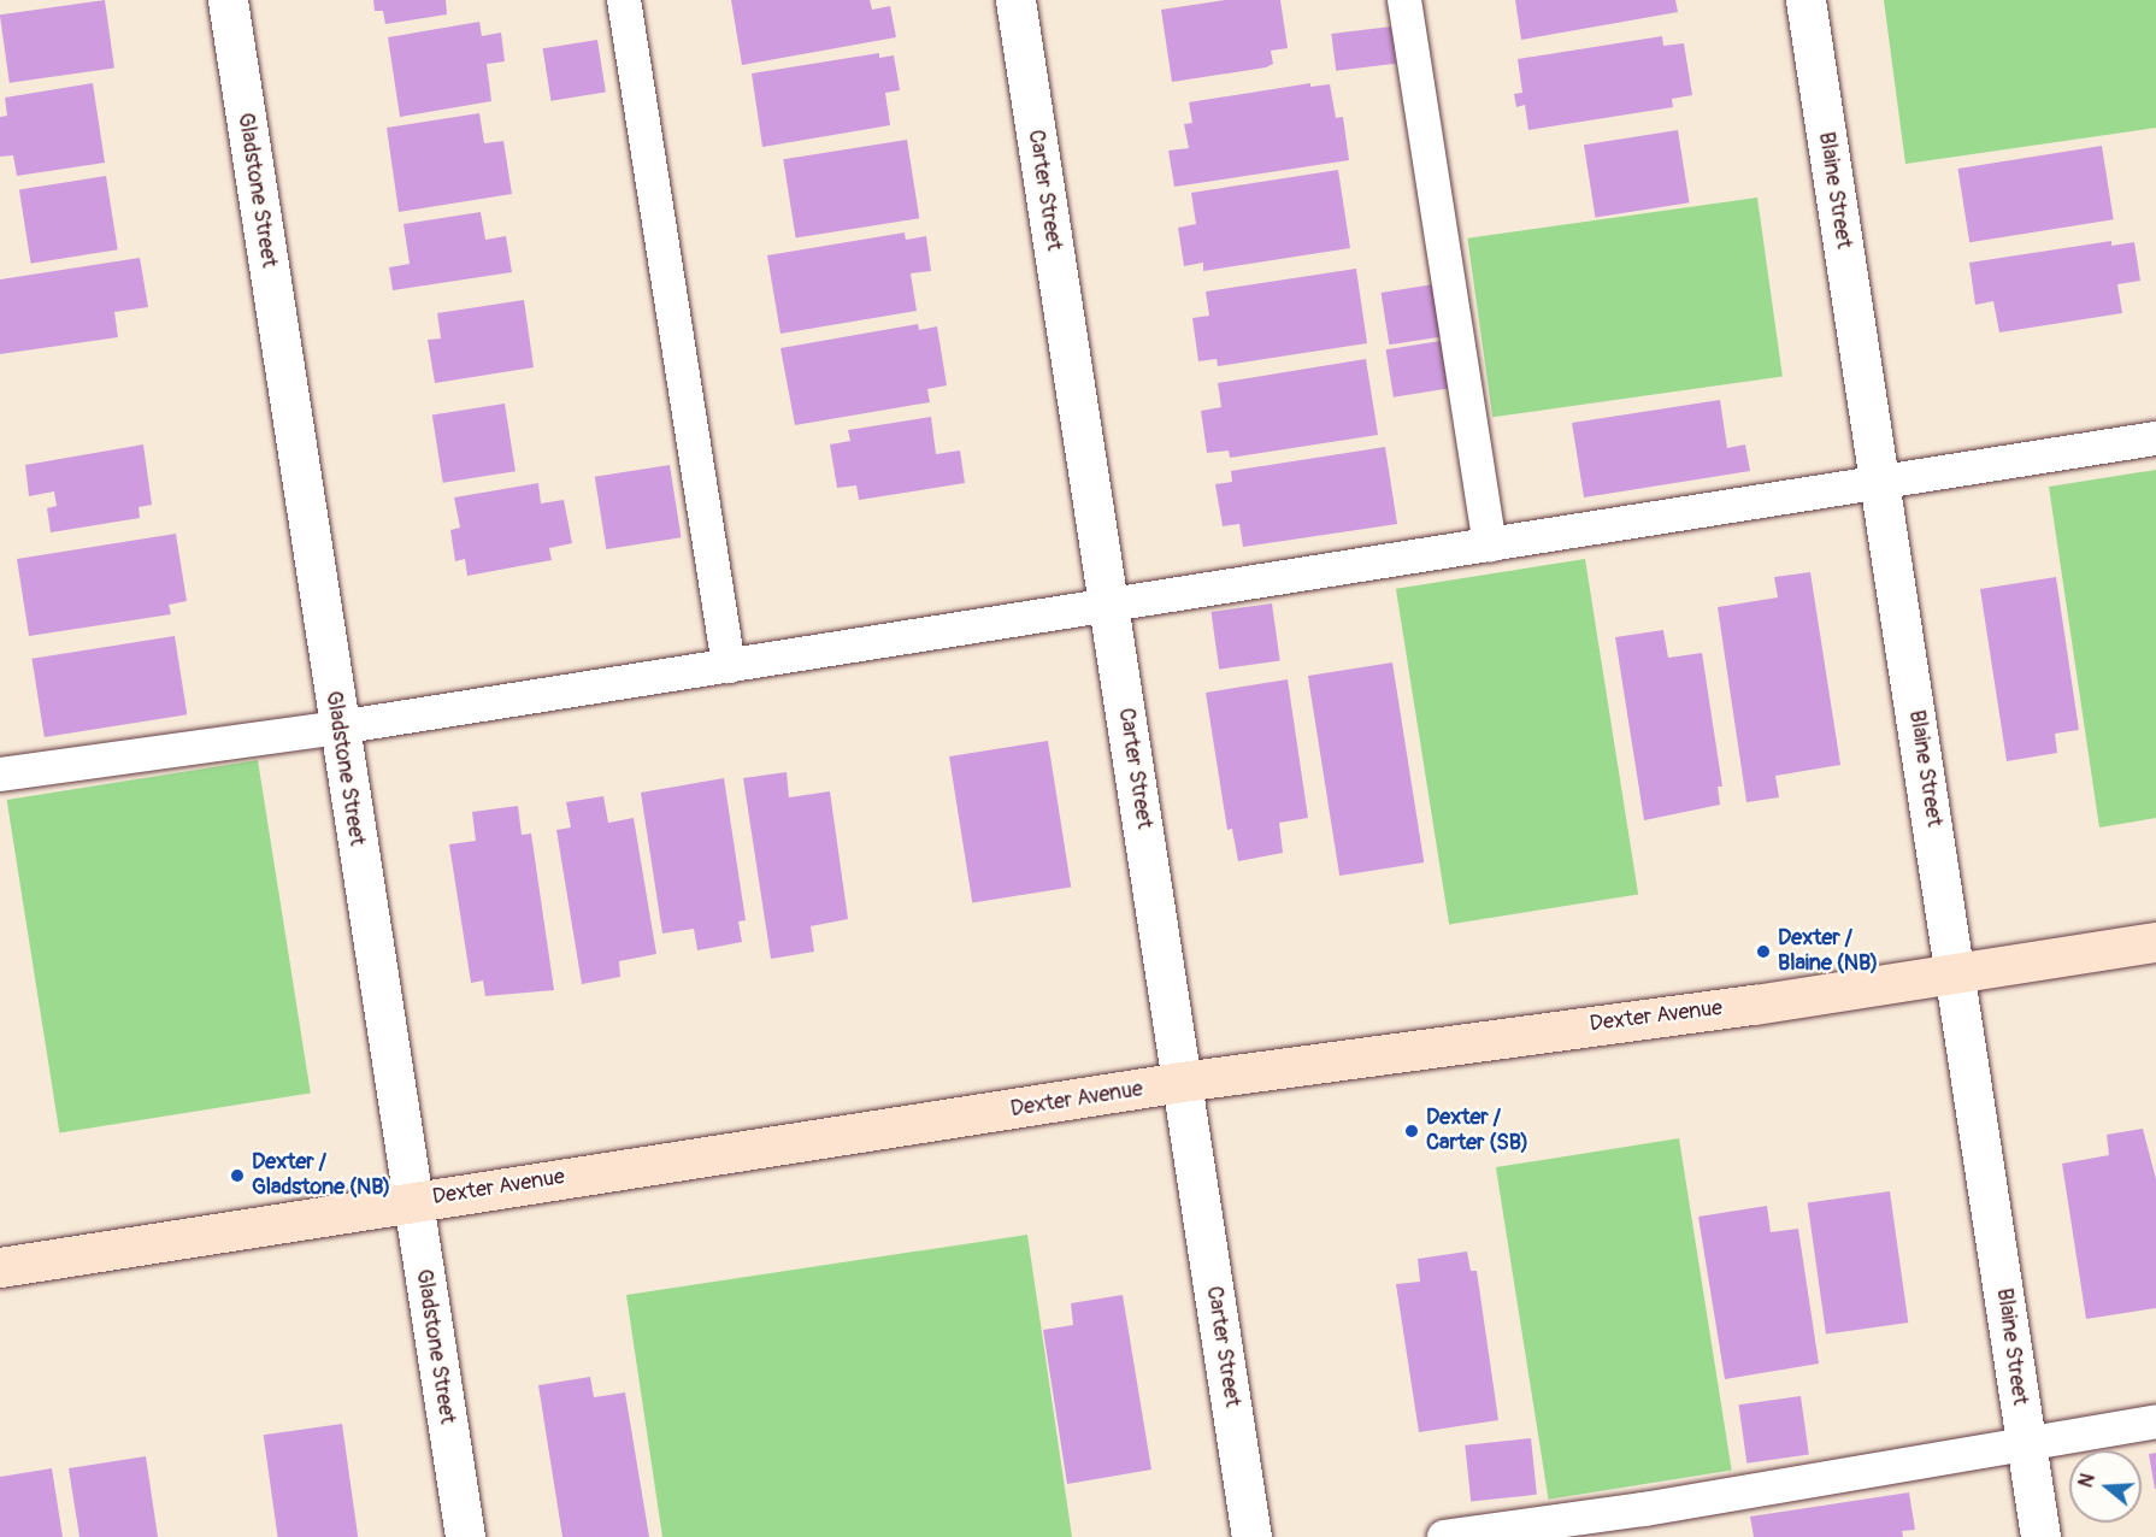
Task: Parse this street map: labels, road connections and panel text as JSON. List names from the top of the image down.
{
  "streets": {
    "street": [
      "Gladstone Street",
      "Carter Street",
      "Blaine Street",
      "Dexter Avenue"
    ]
  },
  "crossings": [
    ["Gladstone Street", "Dexter Avenue"],
    ["Carter Street", "Dexter Avenue"],
    ["Blaine Street", "Dexter Avenue"]
  ],
  "places": ["Dexter / Blaine (NB)", "Dexter / Carter (SB)", "Dexter / Gladstone (NB)"],
  "north": "left"
}
